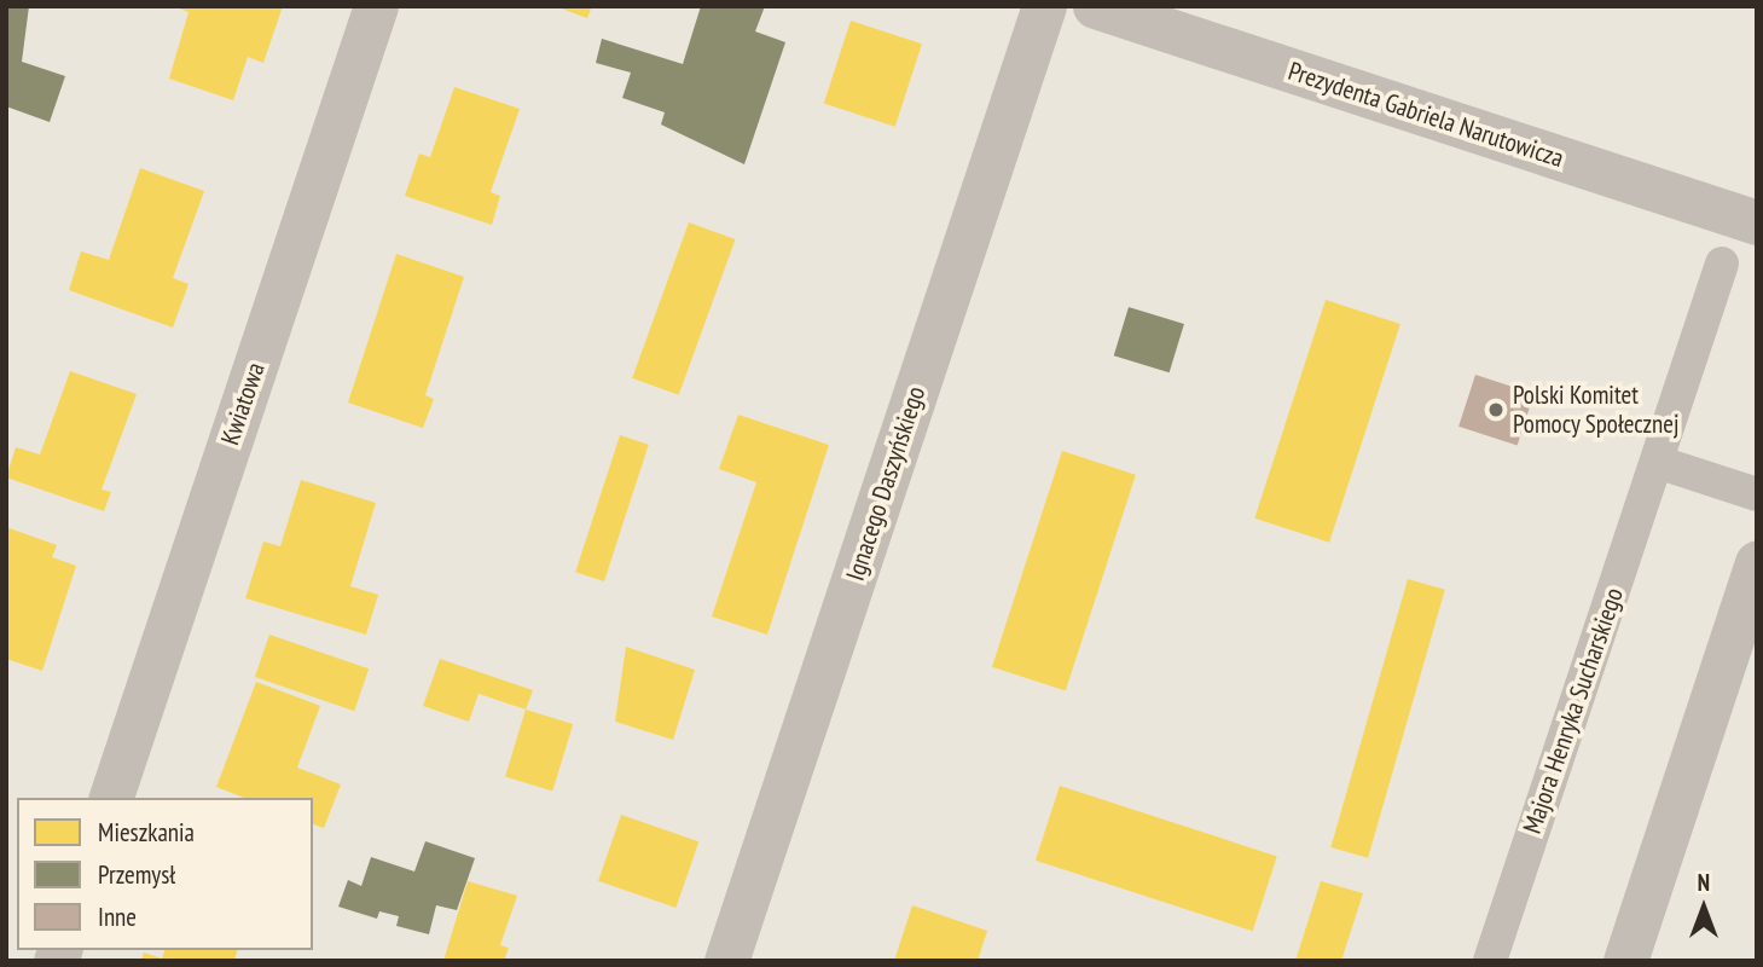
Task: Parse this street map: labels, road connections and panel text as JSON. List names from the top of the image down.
{
  "streets": {
    "street": [
      "Prezydenta Gabriela Narutowicza",
      "Kwiatowa",
      "Ignacego Daszyńskiego",
      "Majora Henryka Sucharskiego"
    ]
  },
  "places": ["Polski Komitet Pomocy Społecznej"],
  "legend": ["Mieszkania", "Przemysł", "Inne"],
  "north": "top"
}
